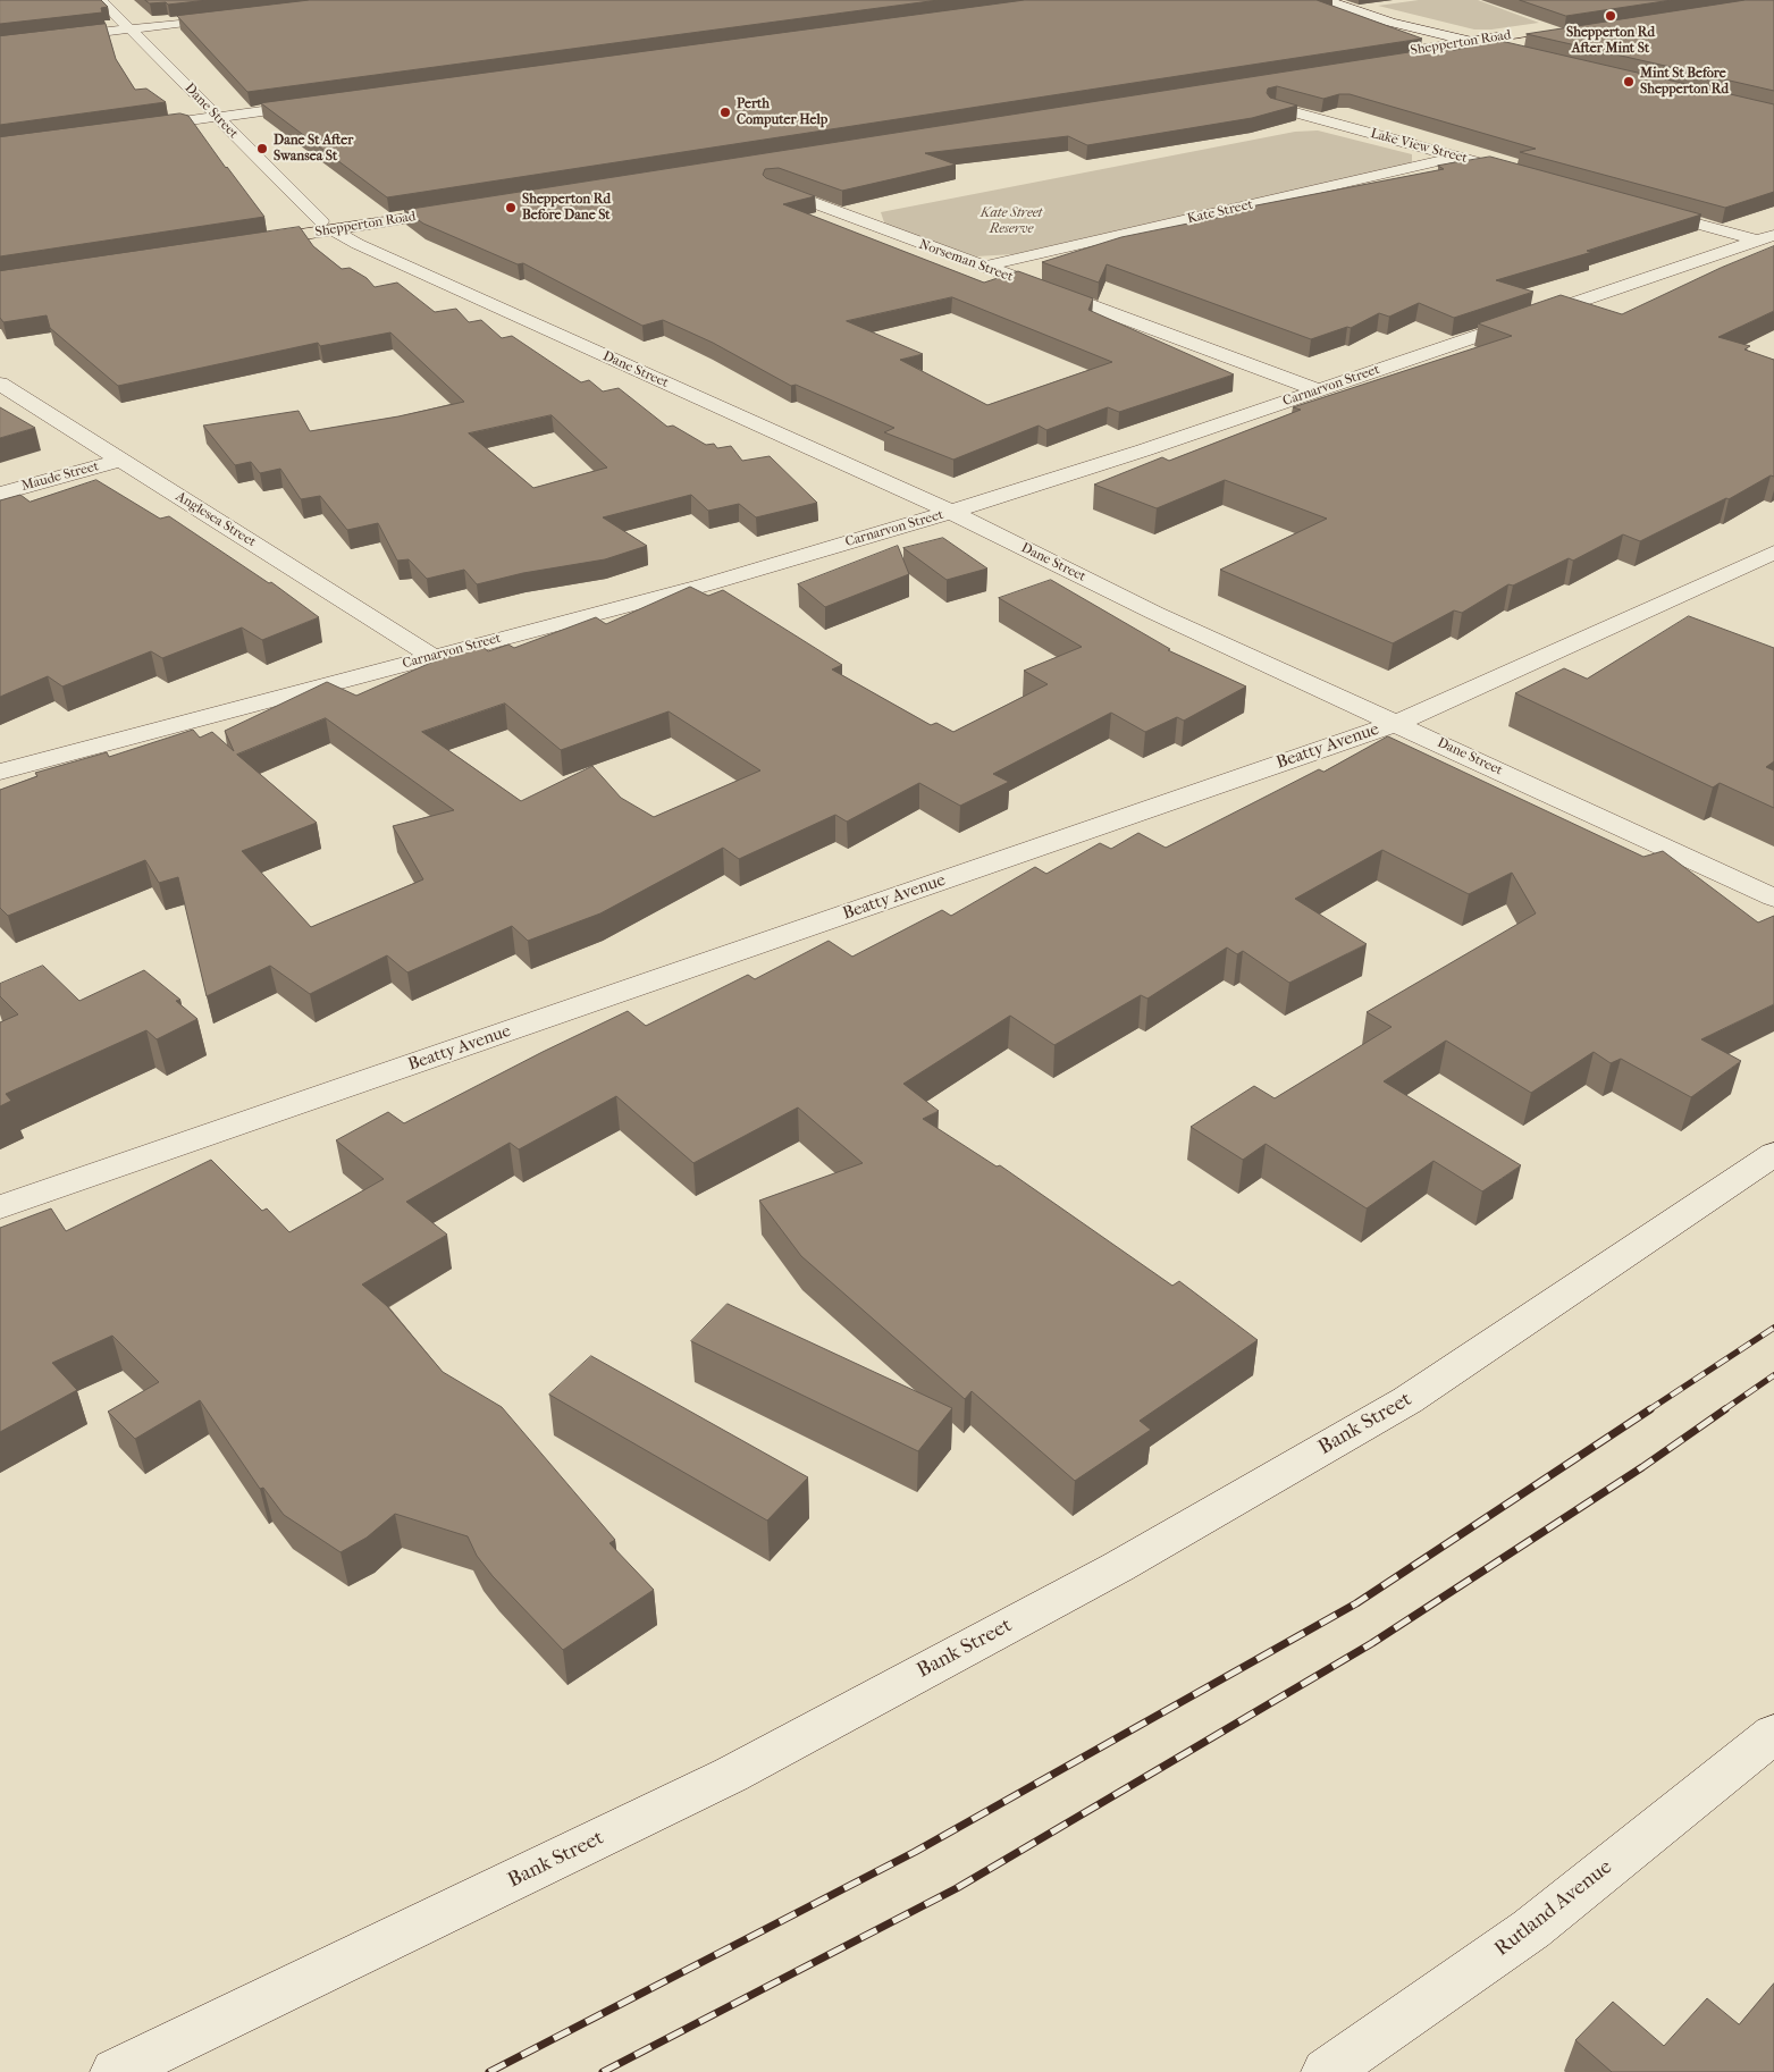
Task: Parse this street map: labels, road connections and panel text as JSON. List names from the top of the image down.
{
  "streets": {
    "highway": ["Shepperton Road"],
    "street": [
      "Dane Street",
      "Lake View Street",
      "Kate Street",
      "Norseman Street",
      "Carnarvon Street",
      "Maude Street",
      "Anglesea Street",
      "Beatty Avenue",
      "Bank Street",
      "Rutland Avenue"
    ]
  },
  "crossings": [
    ["Shepperton Road", "Dane Street"],
    ["Dane Street", "Carnarvon Street"],
    ["Dane Street", "Beatty Avenue"],
    ["Lake View Street", "Kate Street"],
    ["Kate Street", "Norseman Street"],
    ["Norseman Street", "Carnarvon Street"],
    ["Carnarvon Street", "Anglesea Street"],
    ["Maude Street", "Anglesea Street"]
  ],
  "parks": ["Kate Street Reserve"],
  "places": [
    "Shepperton Rd After Mint St",
    "Mint St Before Shepperton Rd",
    "Perth Computer Help",
    "Dane St After Swansea St",
    "Shepperton Rd Before Dane St"
  ]
}
